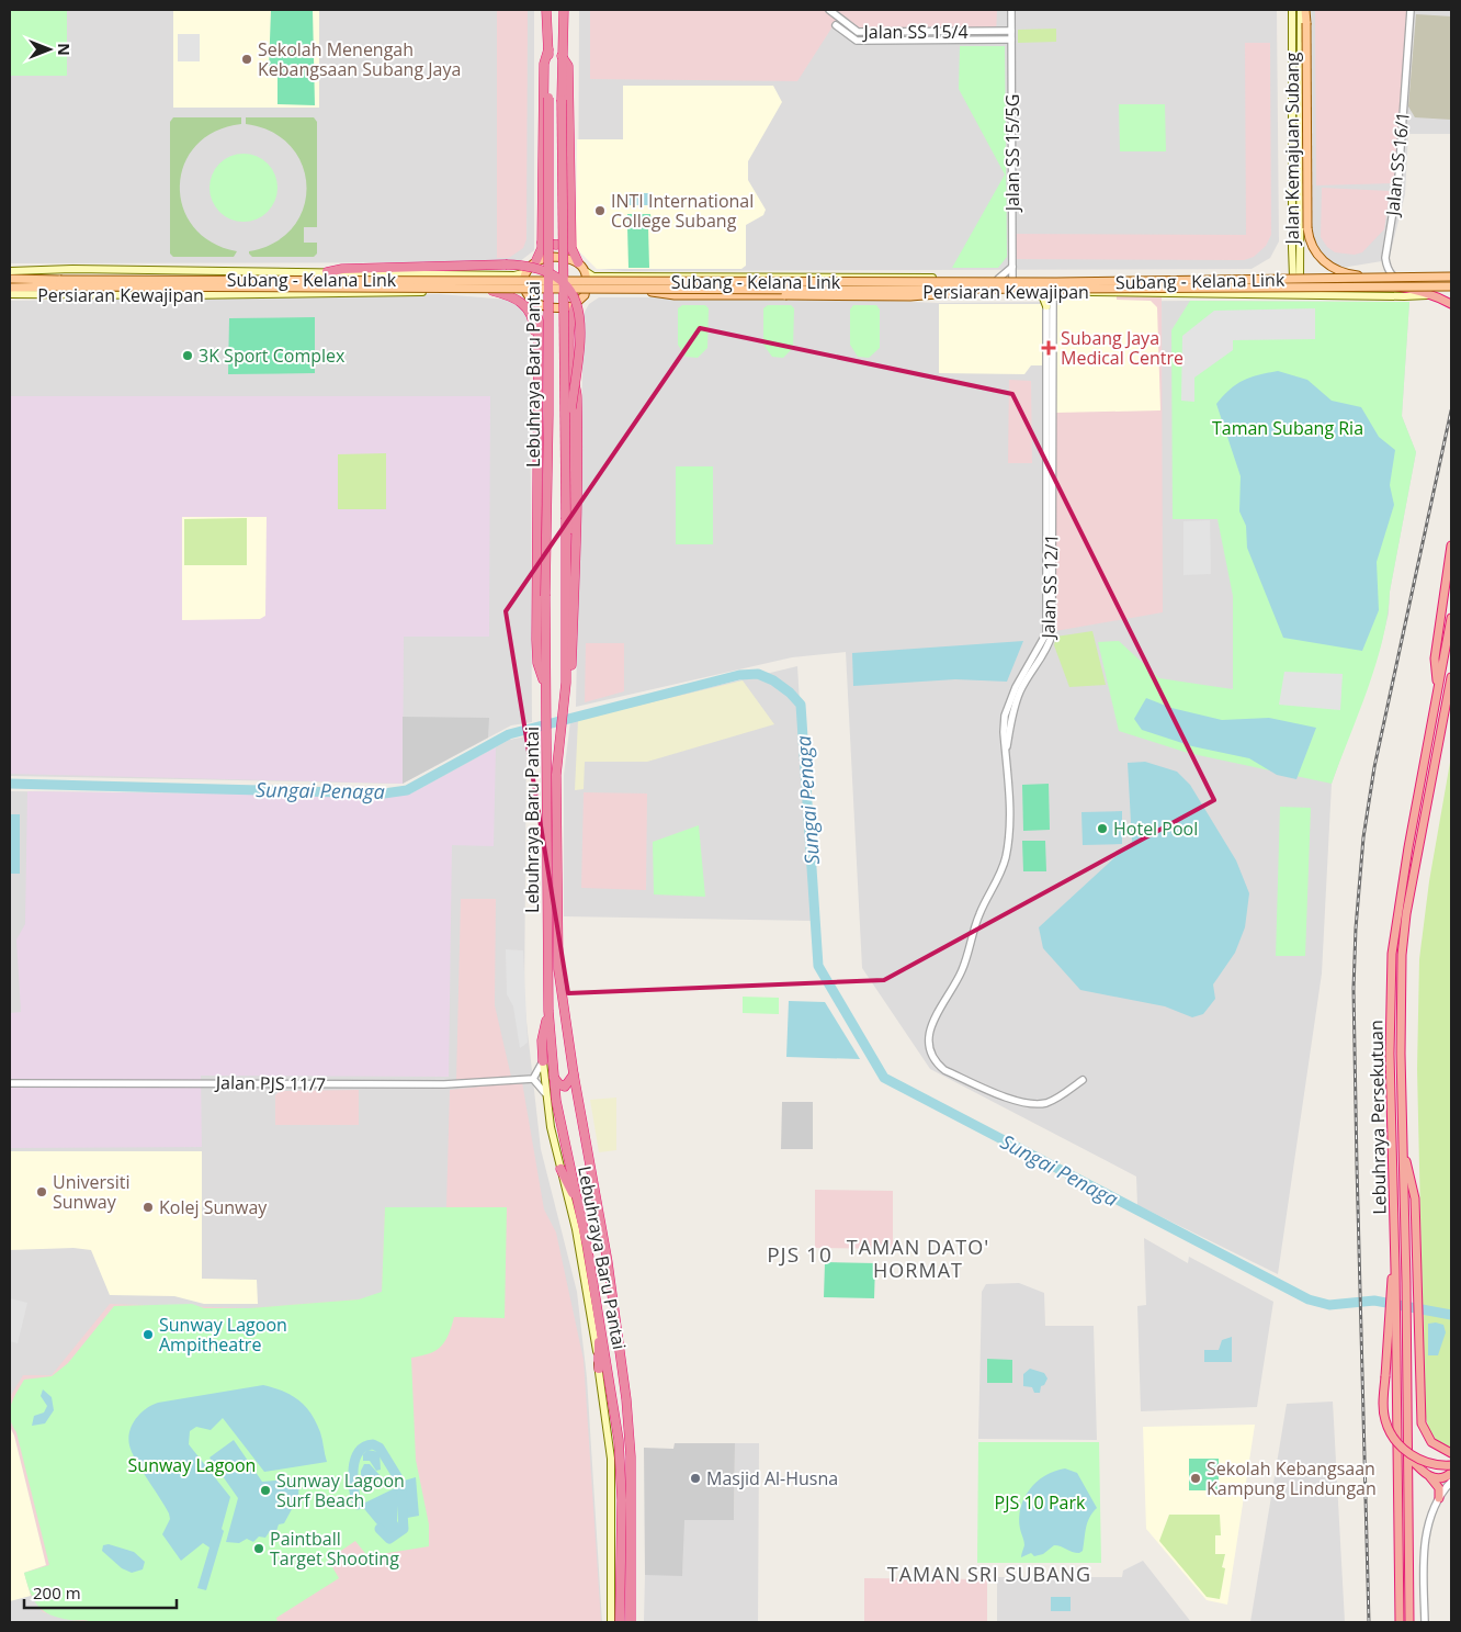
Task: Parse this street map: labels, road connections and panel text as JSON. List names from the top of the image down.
{
  "streets": {
    "highway": ["Lebuhraya Baru Pantai", "Lebuhraya Persekutuan"],
    "main road": ["Jalan Kemajuan Subang", "Subang - Kelana Link", "Persiaran Kewajipan"],
    "street": [
      "Jalan SS 15/4",
      "Jalan SS 15/5G",
      "Jalan SS 16/1",
      "Jalan SS 12/1",
      "Jalan PJS 11/7"
    ]
  },
  "crossings": [
    ["Jalan SS 15/4", "Jalan SS 15/5G"],
    ["Jalan Kemajuan Subang", "Persiaran Kewajipan"],
    ["Jalan SS 15/5G", "Persiaran Kewajipan"],
    ["Jalan SS 16/1", "Persiaran Kewajipan"],
    ["Persiaran Kewajipan", "Jalan SS 12/1"]
  ],
  "districts": ["TAMAN DATO' HORMAT", "PJS 10", "TAMAN SRI SUBANG"],
  "water": ["Sungai Penaga"],
  "parks": ["Taman Subang Ria", "Sunway Lagoon", "PJS 10 Park"],
  "places": {
    "other": [
      "Sekolah Menengah Kebangsaan Subang Jaya",
      "INTI International College Subang",
      "3K Sport Complex",
      "Hotel Pool",
      "Universiti Sunway",
      "Kolej Sunway",
      "Sunway Lagoon Ampitheatre",
      "Masjid Al-Husna",
      "Sekolah Kebangsaan Kampung Lindungan",
      "Sunway Lagoon Surf Beach",
      "Paintball Target Shooting"
    ],
    "health": ["Subang Jaya Medical Centre"]
  },
  "scale_bar": "200 m",
  "north": "right"
}
